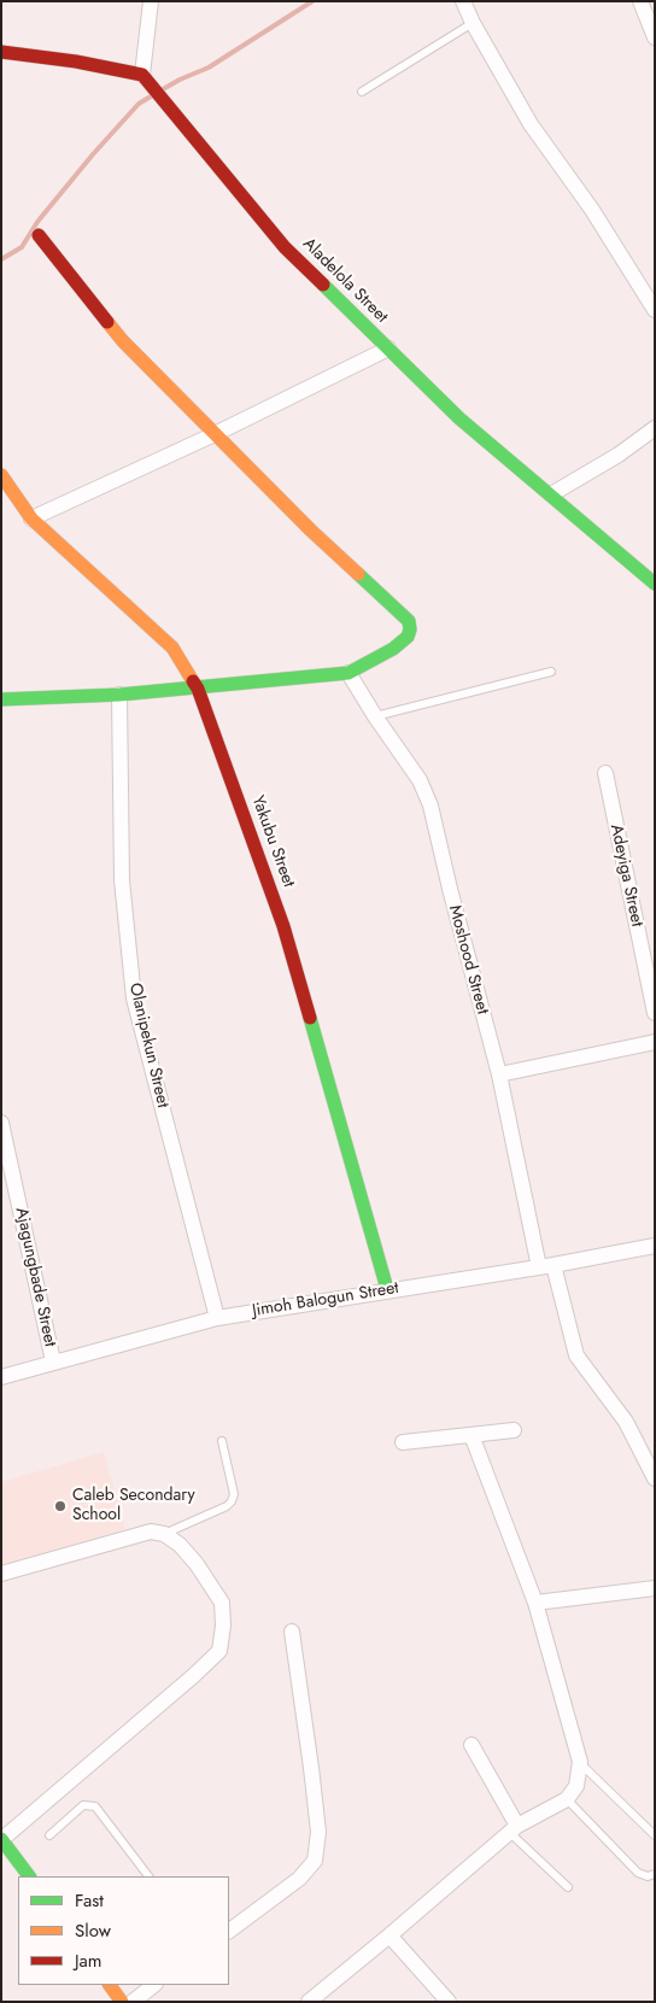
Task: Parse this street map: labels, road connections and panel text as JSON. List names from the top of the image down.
{
  "streets": {
    "street": [
      "Aladelola Street",
      "Yakubu Street",
      "Adeyiga Street",
      "Moshood Street",
      "Olanipekun Street",
      "Ajagungbade Street",
      "Jimoh Balogun Street"
    ]
  },
  "crossings": [
    ["Yakubu Street", "Jimoh Balogun Street"],
    ["Moshood Street", "Jimoh Balogun Street"],
    ["Olanipekun Street", "Jimoh Balogun Street"],
    ["Ajagungbade Street", "Jimoh Balogun Street"]
  ],
  "places": ["Caleb Secondary School"],
  "legend": ["Fast", "Slow", "Jam"]
}
